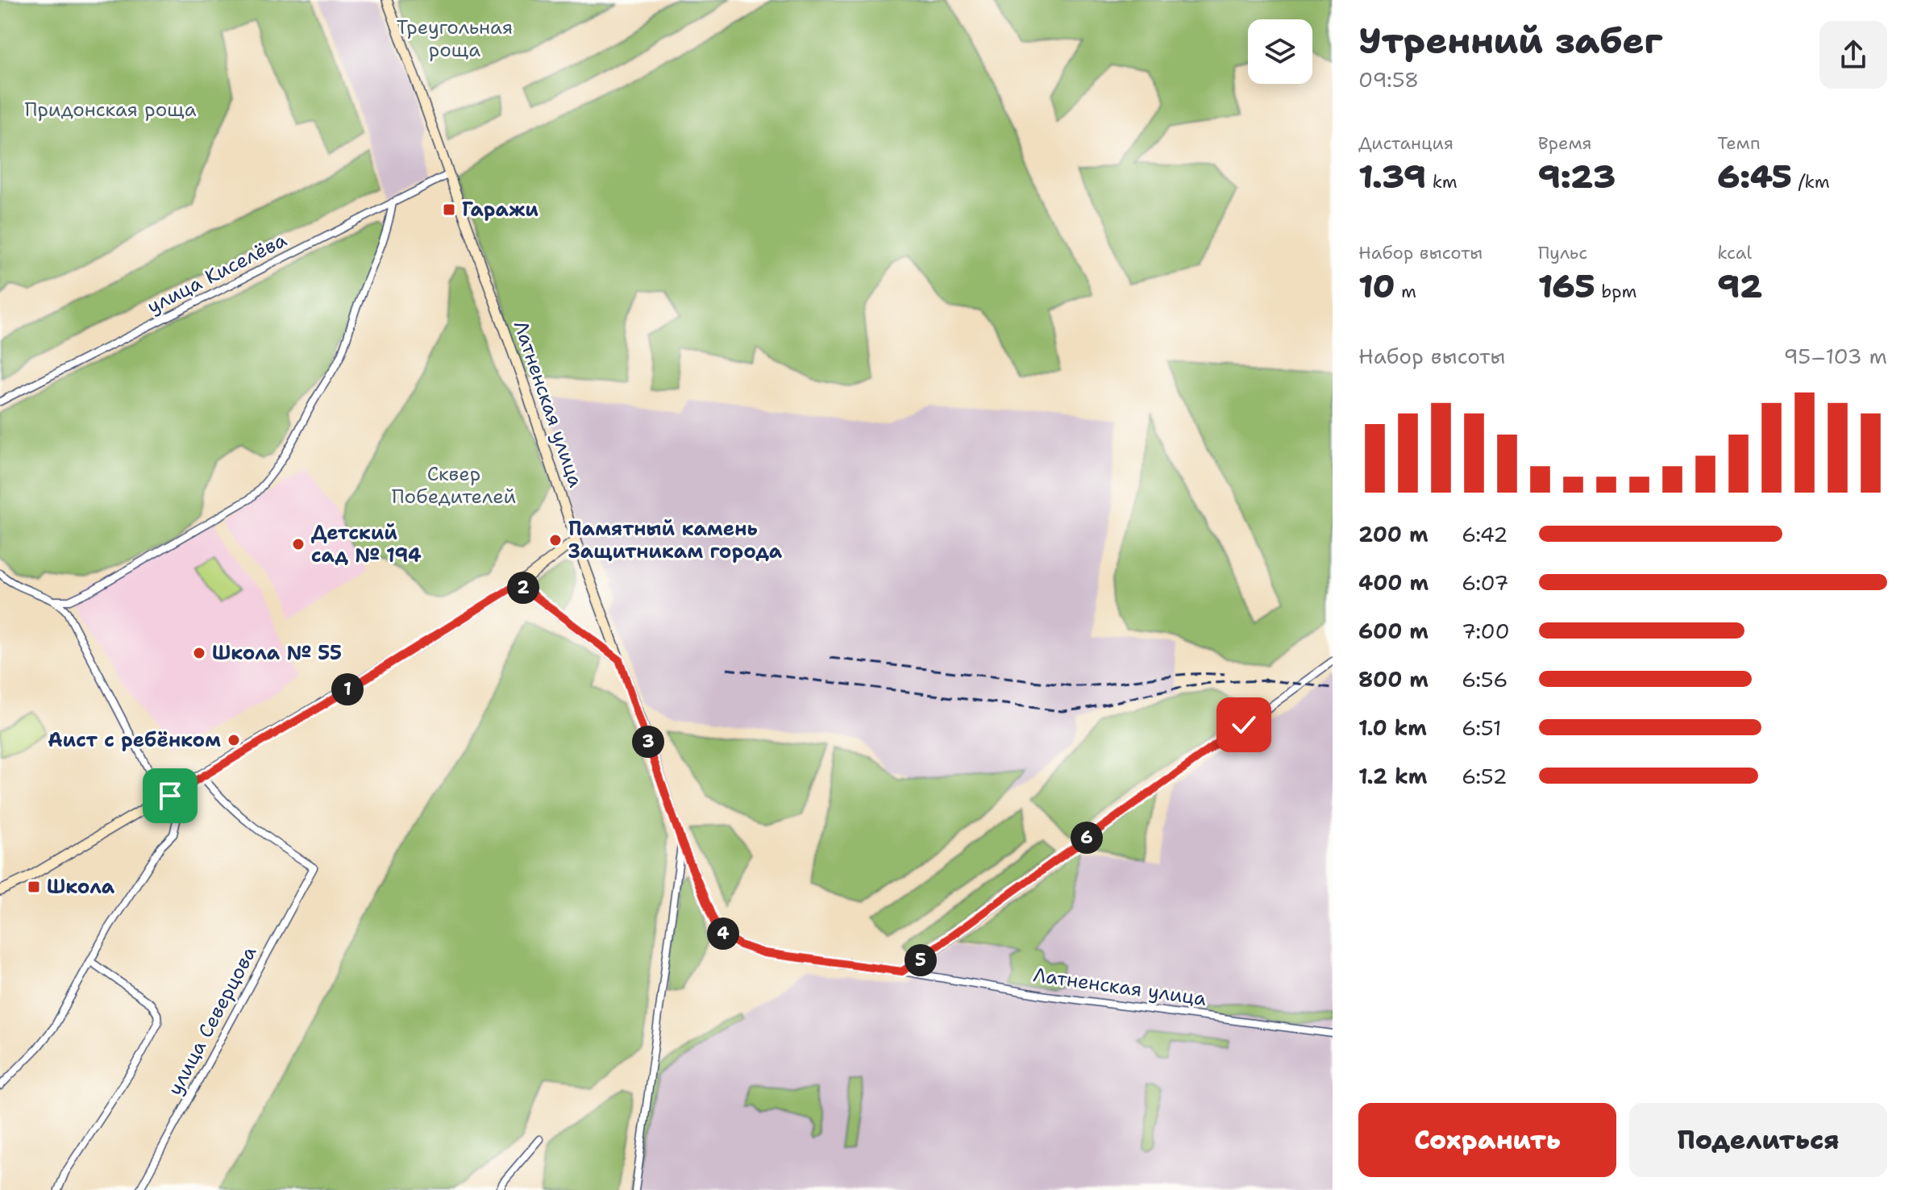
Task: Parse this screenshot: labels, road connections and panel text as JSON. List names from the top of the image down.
{
  "streets": {
    "street": ["улица Киселёва", "Латненская улица", "улица Северцова"]
  },
  "crossings": [
    ["улица Киселёва", "Латненская улица"]
  ],
  "parks": ["Треугольная роща", "Придонская роща", "Сквер Победителей"],
  "places": {
    "transit": ["Гаражи", "Школа"],
    "other": [
      "Памятный камень Защитникам города",
      "Детский сад № 194",
      "Школа № 55",
      "Аист с ребёнком"
    ]
  },
  "page": {
    "heading": ["Утренний забег", "09:58"],
    "stats": [
      ["Дистанция", "1.39 km"],
      ["Время", "9:23"],
      ["Темп", "6:45 /km"],
      ["Набор высоты", "10 m"],
      ["Пульс", "165 bpm"],
      ["kcal", "92"]
    ],
    "chart": ["Набор высоты", "95–103 m"],
    "list": [
      {
        "name": "200 m",
        "note": "6:42"
      },
      {
        "name": "400 m",
        "note": "6:07"
      },
      {
        "name": "600 m",
        "note": "7:00"
      },
      {
        "name": "800 m",
        "note": "6:56"
      },
      {
        "name": "1.0 km",
        "note": "6:51"
      },
      {
        "name": "1.2 km",
        "note": "6:52"
      }
    ],
    "pins": [
      "2",
      "1",
      "3",
      "6",
      "4",
      "5"
    ],
    "buttons": ["Сохранить", "Поделиться"]
  }
}
